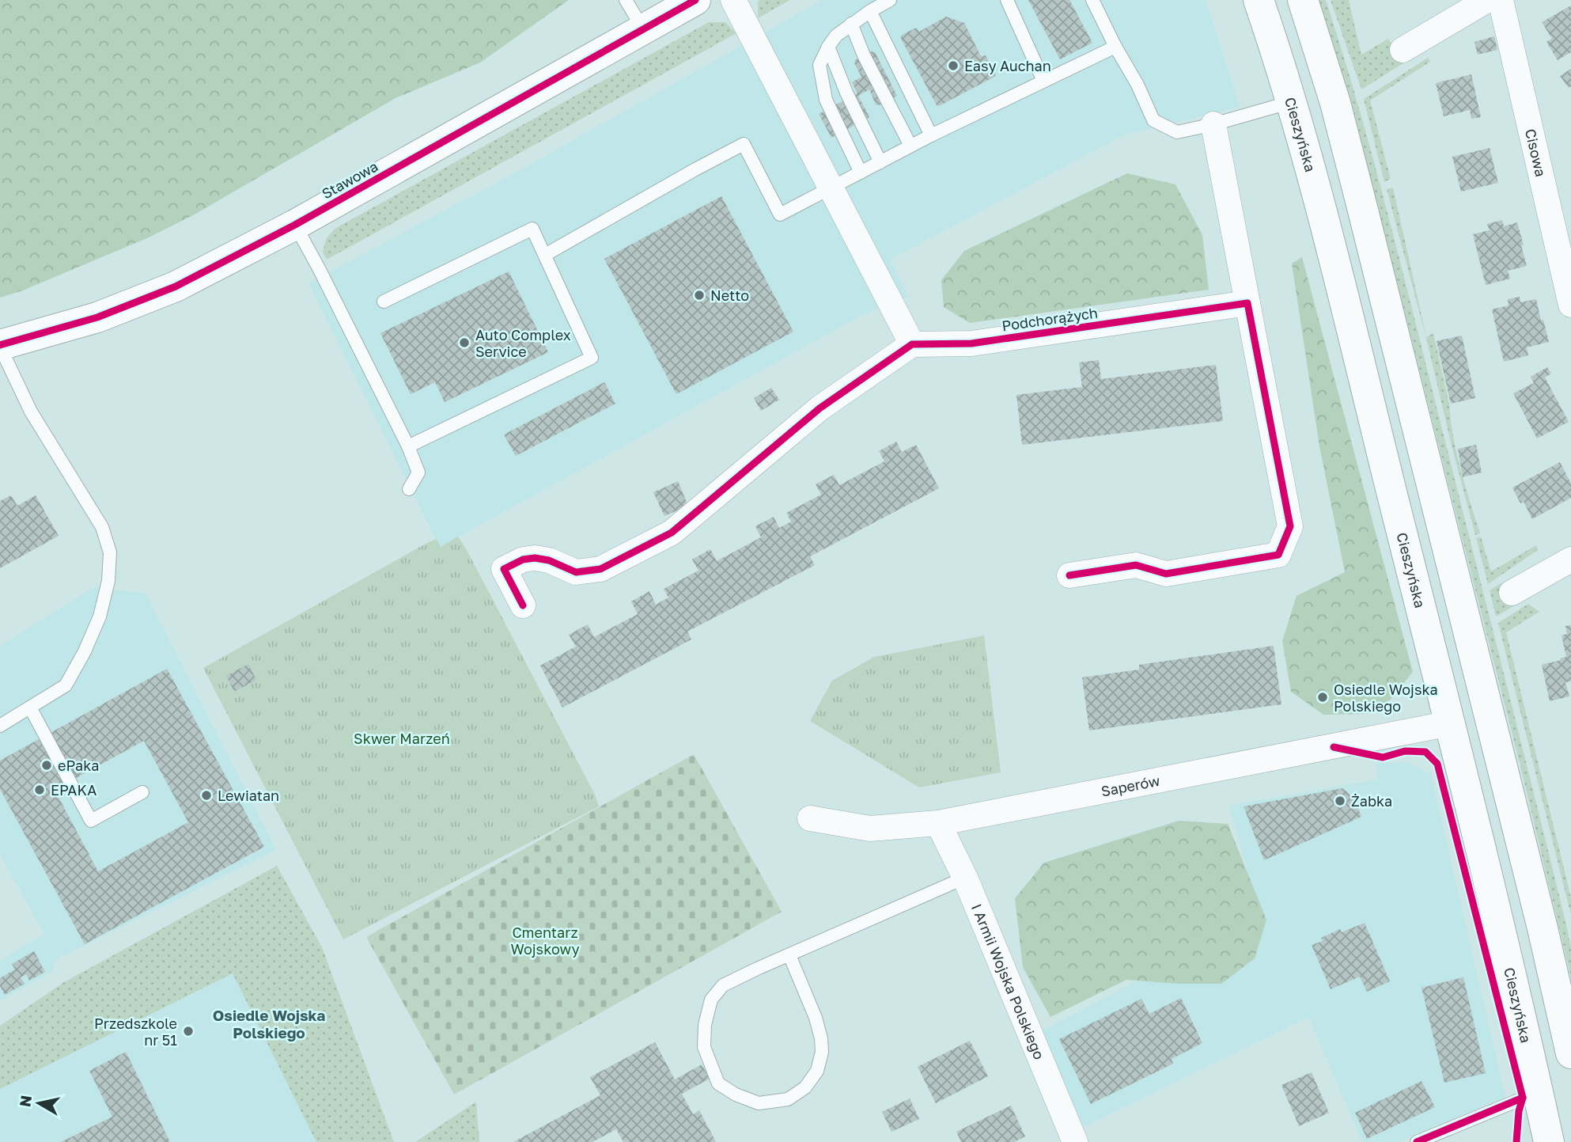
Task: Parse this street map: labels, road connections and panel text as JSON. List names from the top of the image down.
{
  "streets": {
    "main road": ["Cieszyńska", "Stawowa"],
    "street": [
      "Cisowa",
      "Podchorążych",
      "Saperów",
      "I Armii Wojska Polskiego"
    ]
  },
  "crossings": [
    ["Cieszyńska", "Saperów"],
    ["Saperów", "I Armii Wojska Polskiego"]
  ],
  "districts": ["Osiedle Wojska Polskiego"],
  "parks": ["Skwer Marzeń", "Cmentarz Wojskowy"],
  "places": [
    "Easy Auchan",
    "Netto",
    "Auto Complex Service",
    "Osiedle Wojska Polskiego",
    "ePaka",
    "EPAKA",
    "Lewiatan",
    "Żabka",
    "Przedszkole nr 51"
  ],
  "north": "left"
}
